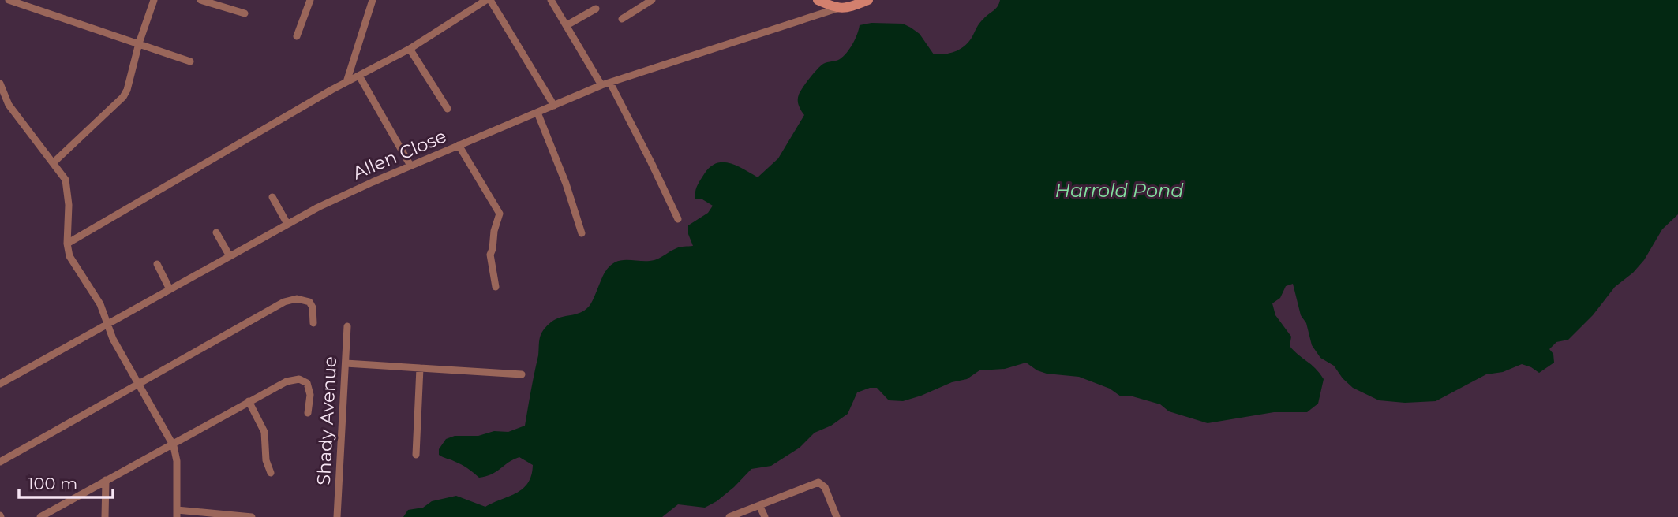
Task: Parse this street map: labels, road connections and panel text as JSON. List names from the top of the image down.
{
  "streets": {
    "street": ["Allen Close", "Shady Avenue"]
  },
  "water": ["Harrold Pond"],
  "scale_bar": "100 m"
}
